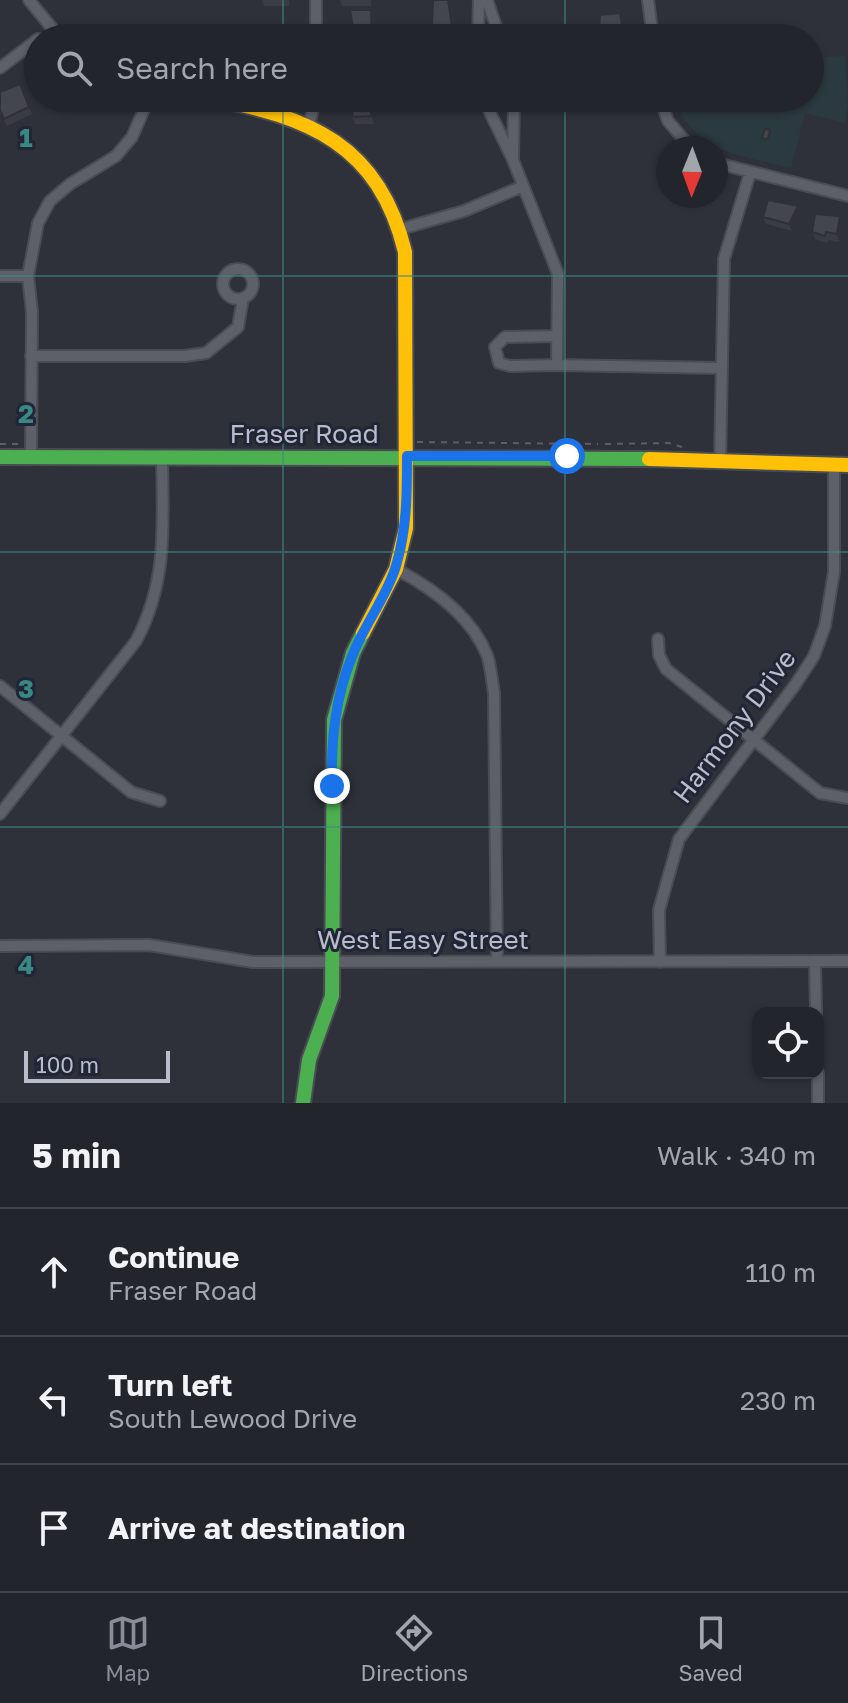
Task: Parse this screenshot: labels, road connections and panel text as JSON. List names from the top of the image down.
{
  "streets": {
    "street": ["Fraser Road", "Harmony Drive", "West Easy Street"]
  },
  "crossings": [
    ["Fraser Road", "Harmony Drive"],
    ["Harmony Drive", "West Easy Street"]
  ],
  "scale_bar": "100 m",
  "north": "bottom",
  "page": {
    "search": "Search here",
    "scale": "100 m",
    "heading": ["5 min", "Walk · 340 m"],
    "list": [
      ["Continue", "Fraser Road", "110 m"],
      ["Turn left", "South Lewood Drive", "230 m"],
      "Arrive at destination"
    ],
    "nav": ["Map", "Directions", "Saved"]
  },
  "grid": {
    "rows": [
      "1",
      "2",
      "3",
      "4"
    ]
  }
}
